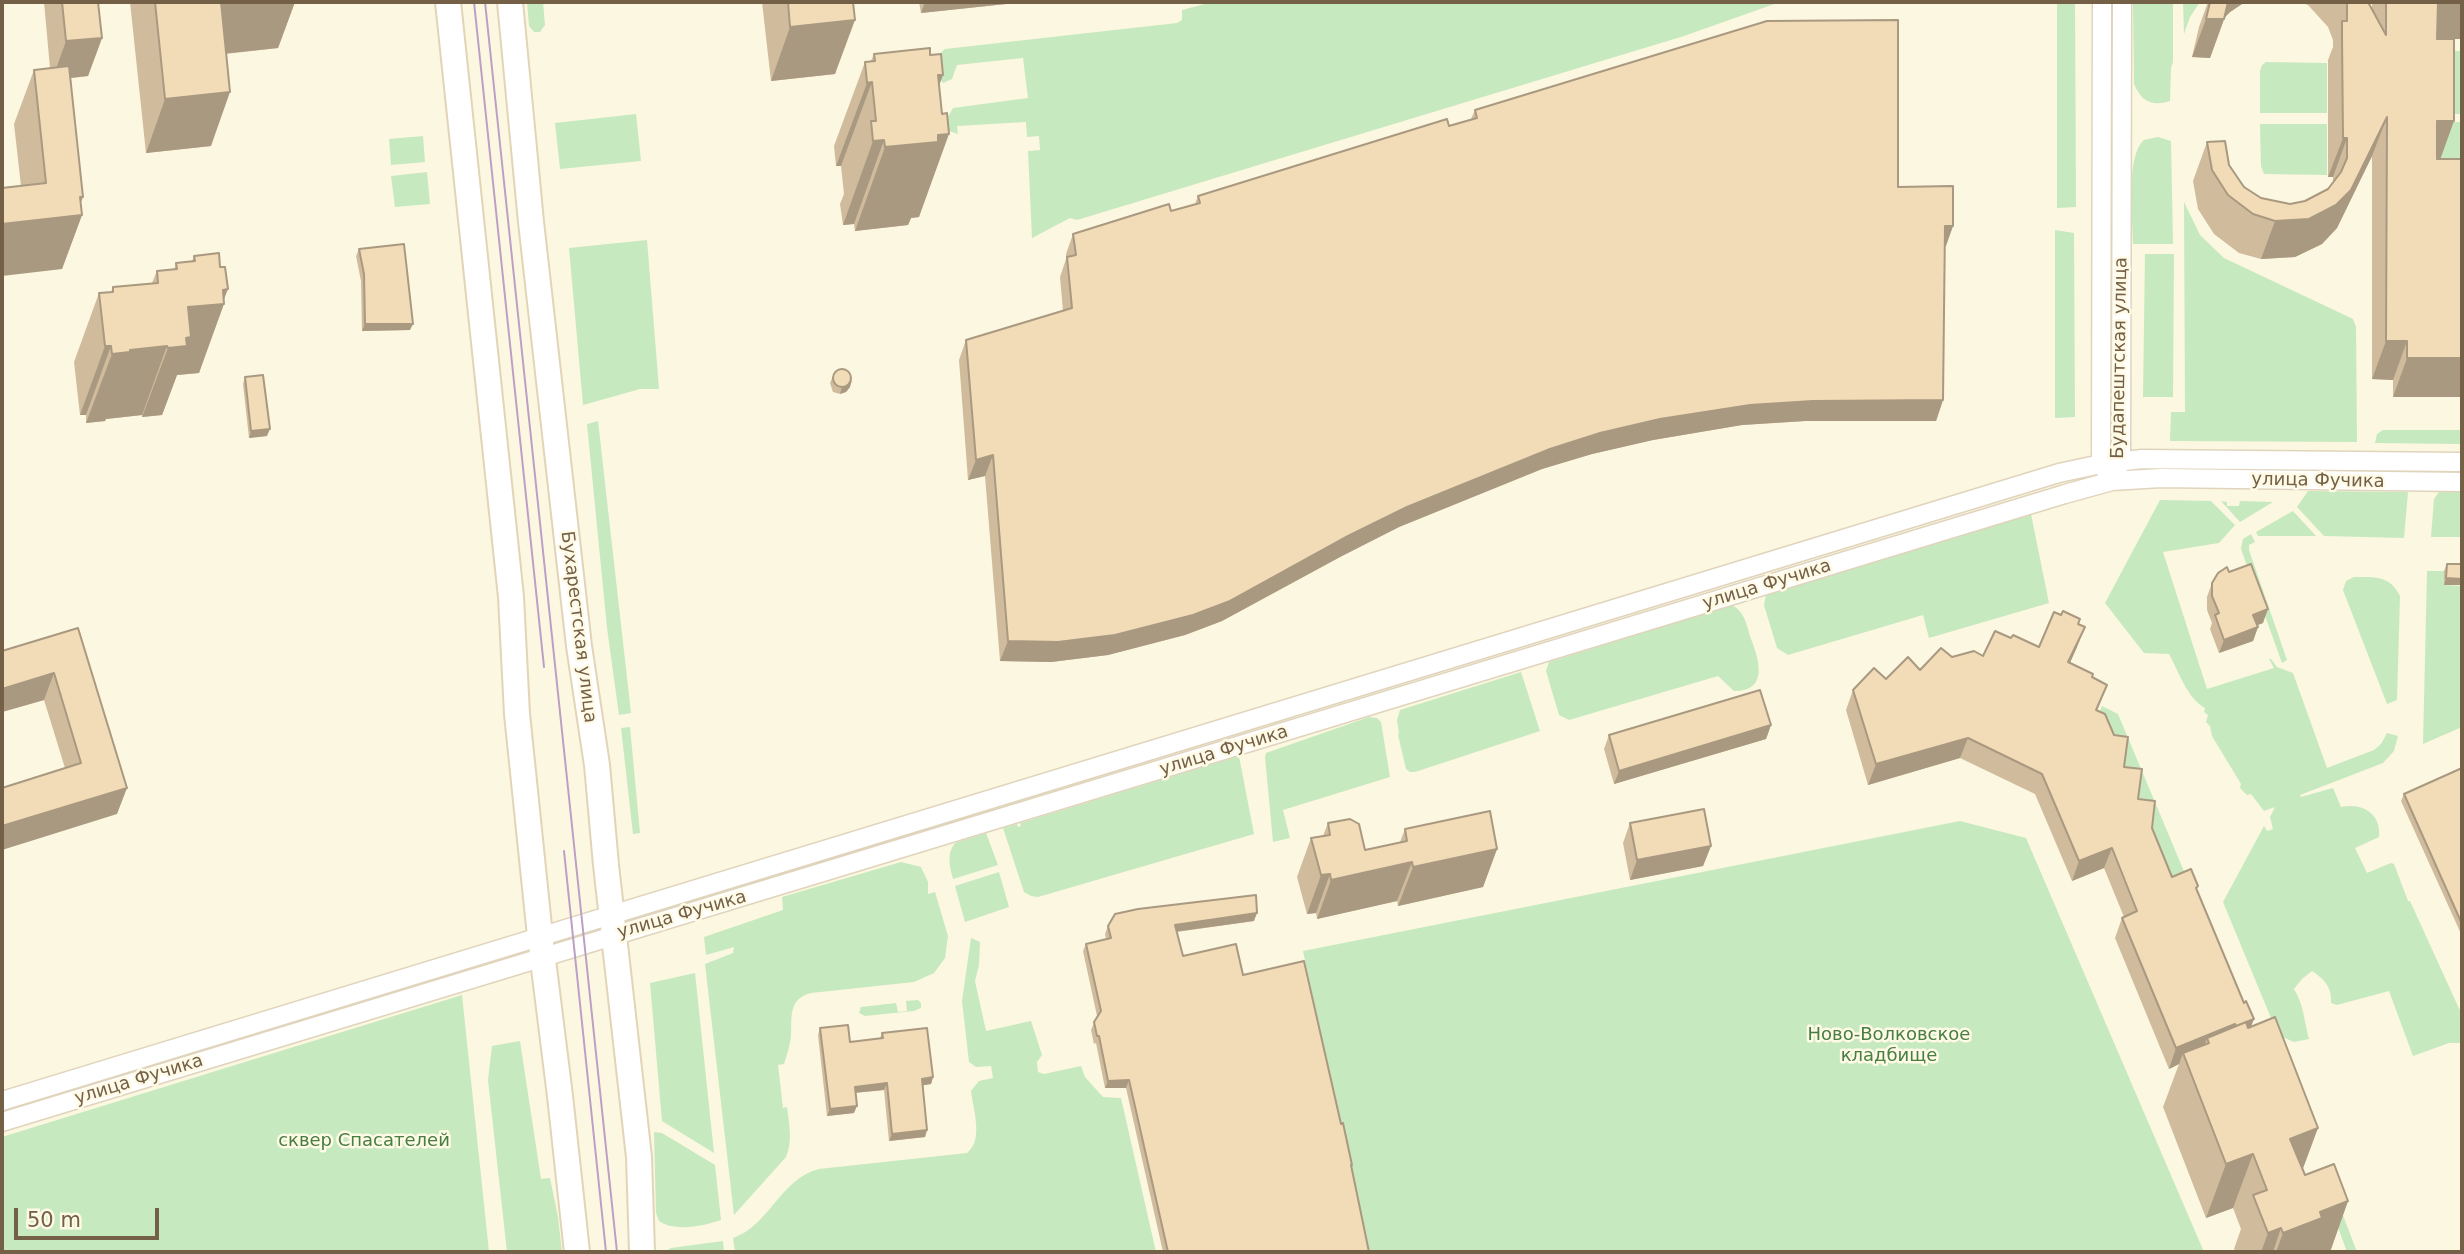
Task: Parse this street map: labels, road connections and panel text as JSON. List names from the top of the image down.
{
  "streets": {
    "main road": ["Бухарестская улица"],
    "street": ["Будапештская улица", "улица Фучика"]
  },
  "crossings": [
    ["Будапештская улица", "улица Фучика"],
    ["улица Фучика", "Бухарестская улица"]
  ],
  "parks": ["Ново-Волковское кладбище", "cквер Спасателей"],
  "scale_bar": "50 m"
}
